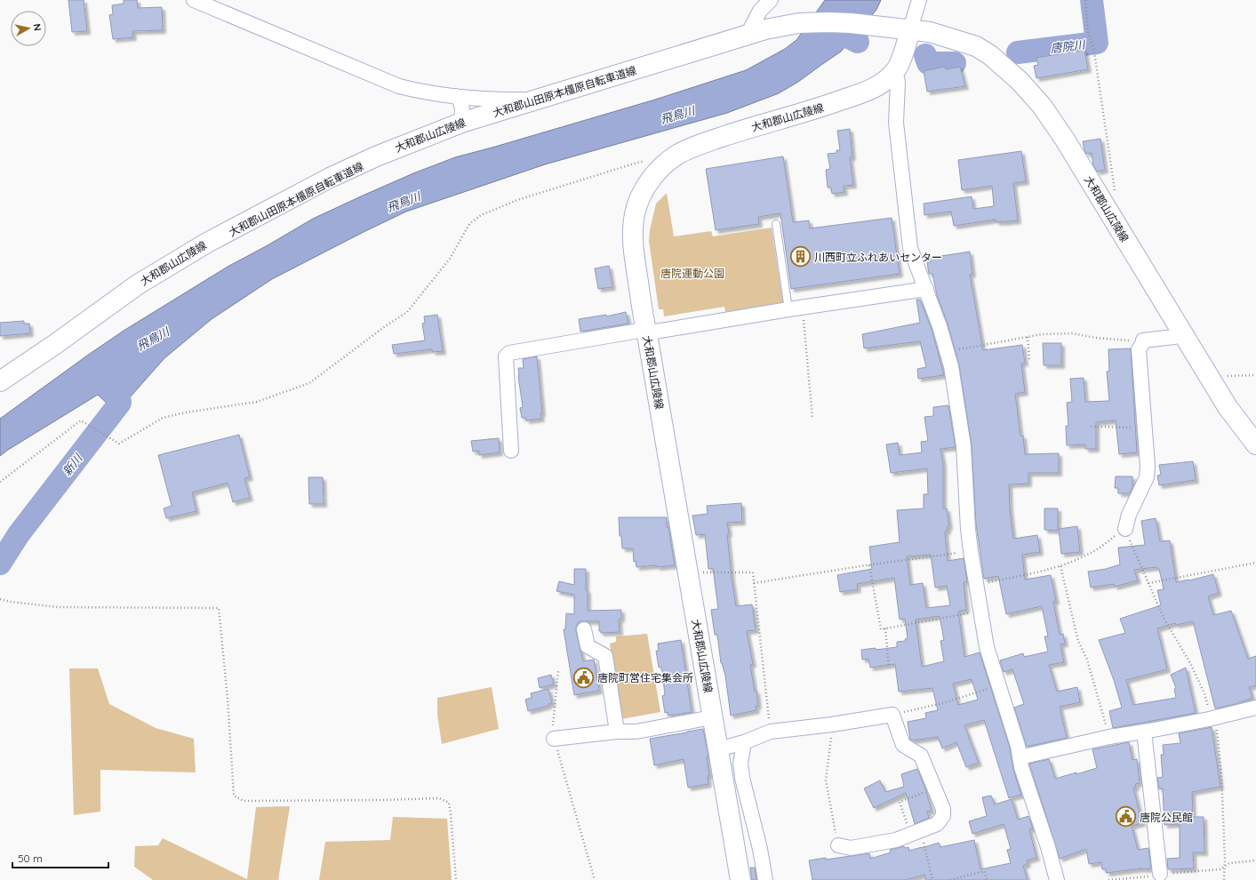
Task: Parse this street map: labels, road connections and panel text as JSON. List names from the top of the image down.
{
  "streets": {
    "main road": ["大和郡山広陵線"]
  },
  "water": ["唐院川", "飛鳥川", "新川"],
  "parks": ["唐院運動公園"],
  "places": {
    "building": ["川西町立ふれあいセンター"],
    "public building": ["唐院町営住宅集会所", "唐院公民館"]
  },
  "scale_bar": "50 m",
  "north": "right"
}
